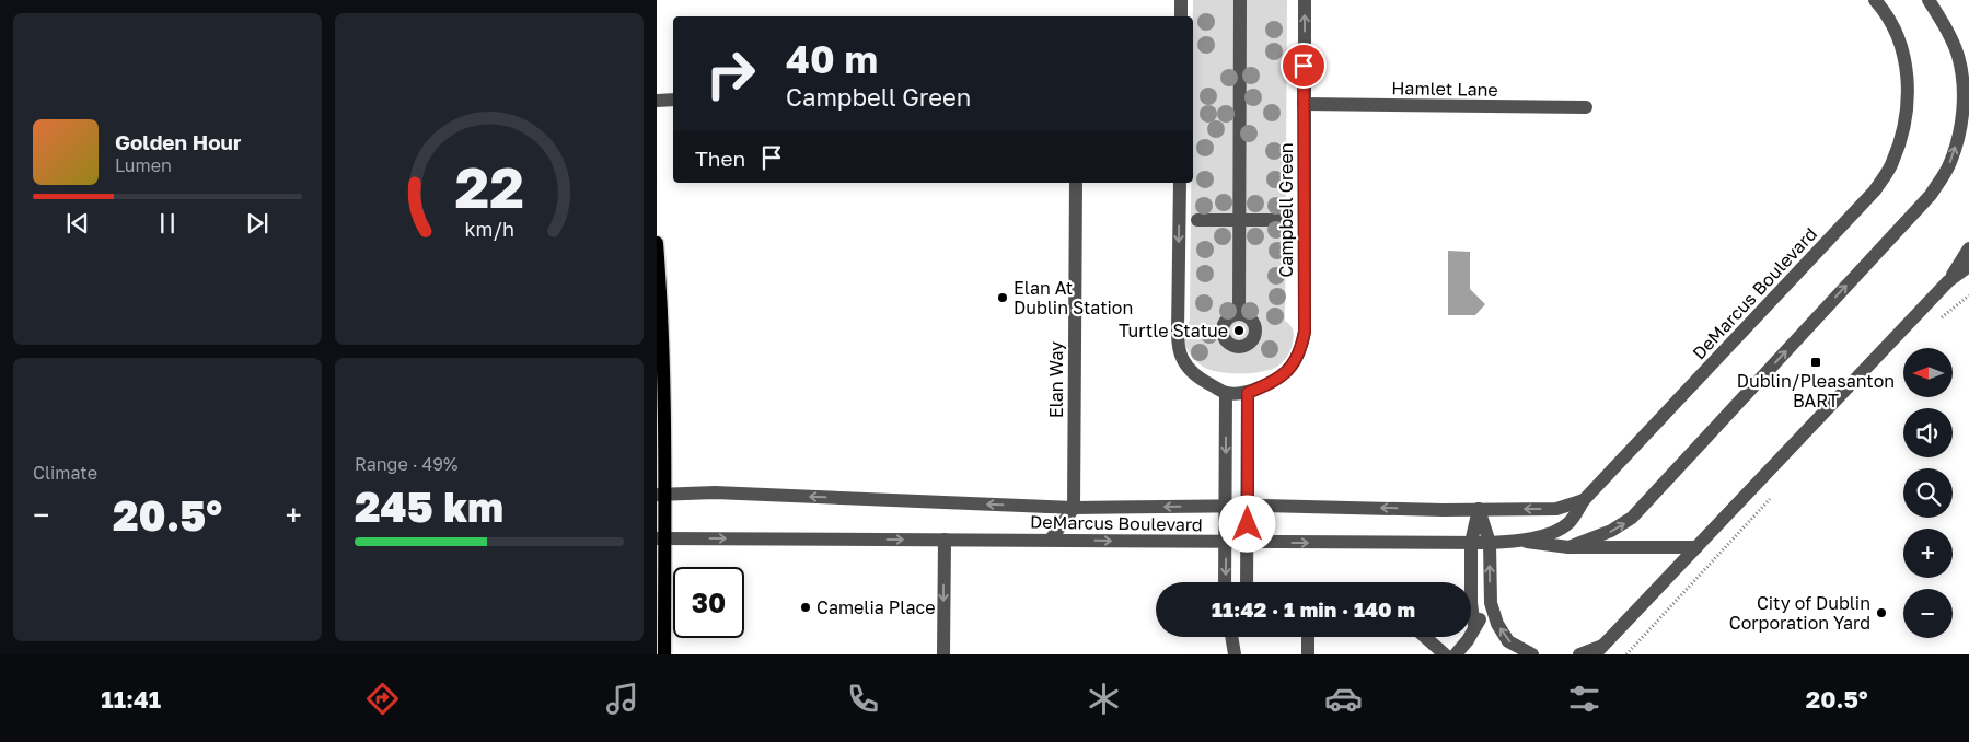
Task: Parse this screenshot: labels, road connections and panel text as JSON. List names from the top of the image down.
{
  "streets": {
    "street": [
      "Hamlet Lane",
      "Campbell Green",
      "DeMarcus Boulevard",
      "Elan Way"
    ]
  },
  "crossings": [
    ["Hamlet Lane", "Campbell Green"],
    ["DeMarcus Boulevard", "Elan Way"]
  ],
  "places": {
    "other": [
      "Elan At Dublin Station",
      "Turtle Statue",
      "Camelia Place",
      "City of Dublin Corporation Yard"
    ],
    "transit": ["Dublin/Pleasanton BART"]
  },
  "north": "left",
  "page": {
    "turn": ["40 m", "Campbell Green"],
    "song": ["Golden Hour", "Lumen"],
    "then": "Then",
    "map_buttons": ["+", "−"],
    "tile": [
      "Climate",
      ["Range · 49%", "245 km"]
    ],
    "heat": ["−", "20.5°", "+"],
    "limit": "30",
    "trip": "11:42 · 1 min · 140 m",
    "tabs": ["11:41", "20.5°"],
    "gauge": ["22", "km/h"]
  }
}
